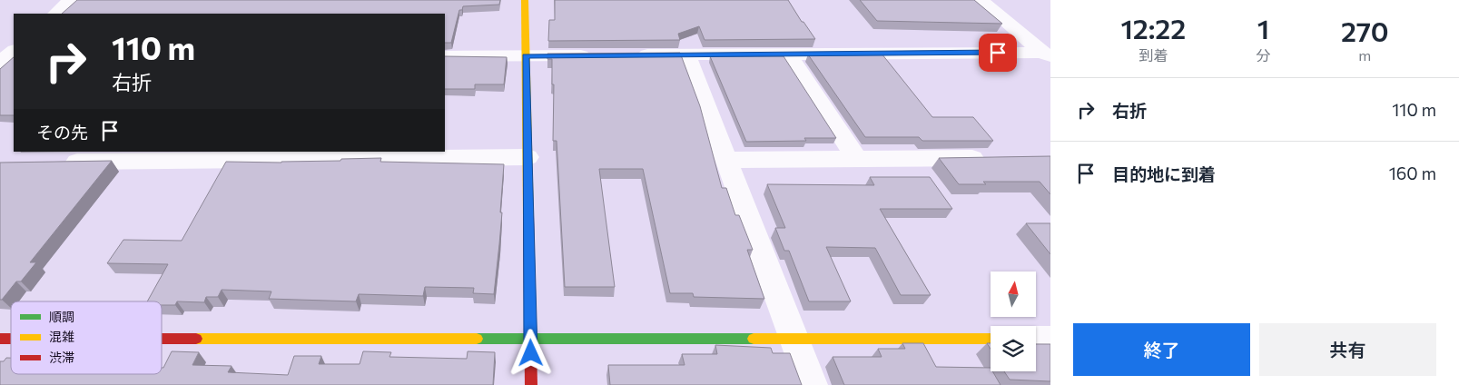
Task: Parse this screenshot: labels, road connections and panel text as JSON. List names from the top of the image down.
{
  "legend": ["順調", "混雑", "渋滞"],
  "north": "top",
  "page": {
    "eta": [
      "12:22",
      "到着",
      "1",
      "分",
      "270",
      "m"
    ],
    "turn": ["110 m", "右折"],
    "list": [
      {
        "name": "右折",
        "value": "110 m"
      },
      {
        "name": "目的地に到着",
        "value": "160 m"
      }
    ],
    "then": "その先",
    "buttons": ["終了", "共有"]
  }
}
